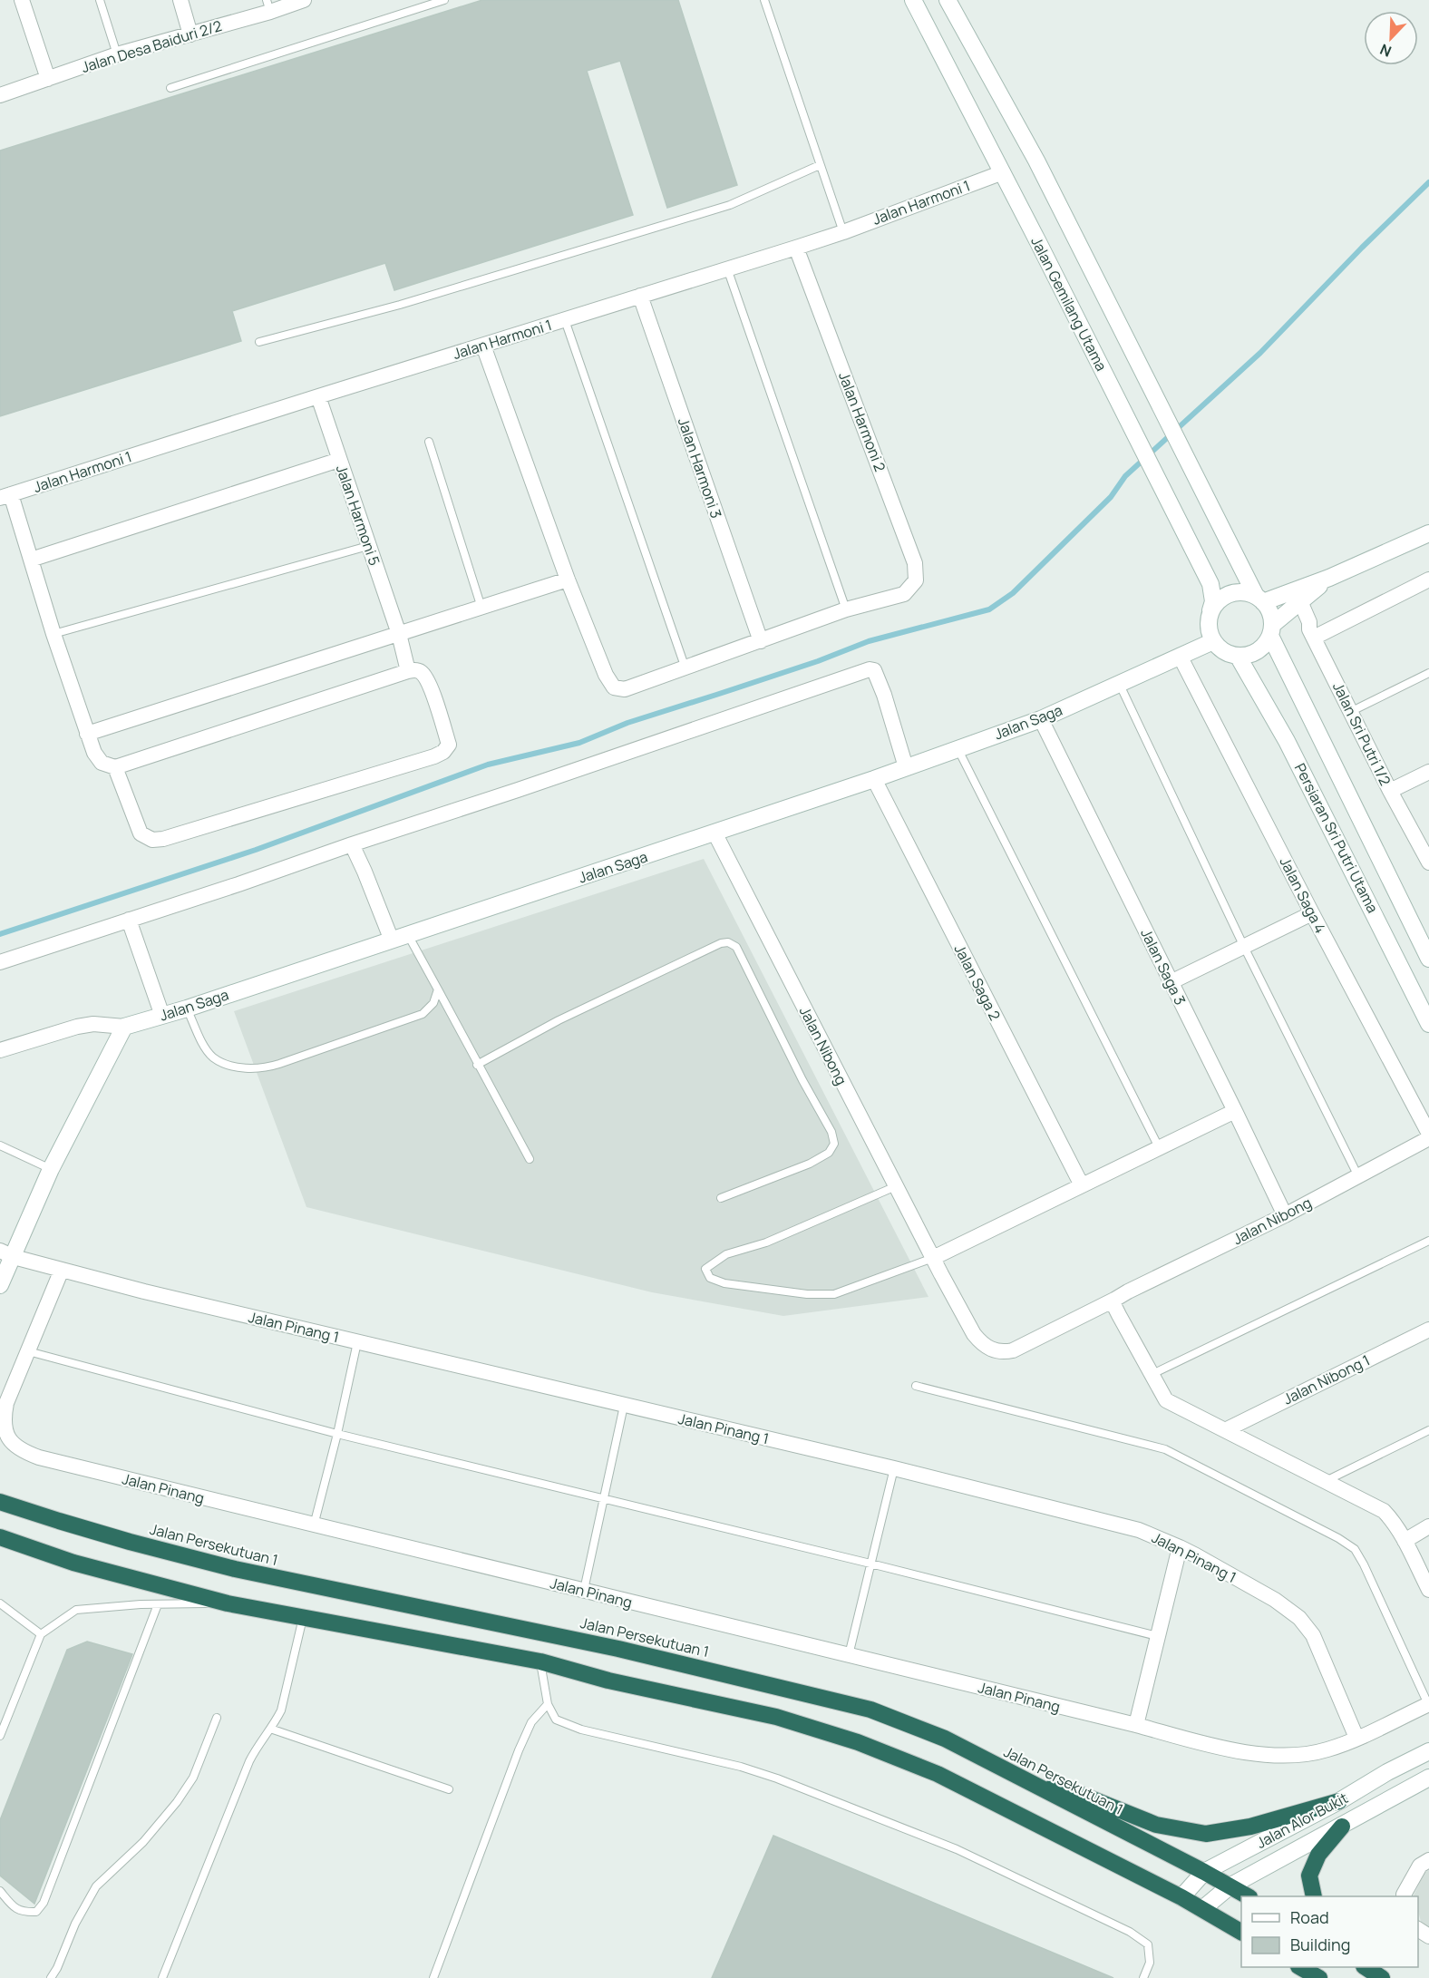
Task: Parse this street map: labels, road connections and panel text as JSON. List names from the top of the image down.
{
  "streets": {
    "highway": ["Jalan Persekutuan 1"],
    "main road": [
      "Jalan Gemilang Utama",
      "Jalan Saga",
      "Persiaran Sri Putri Utama",
      "Jalan Alor Bukit"
    ],
    "street": [
      "Jalan Desa Baiduri 2/2",
      "Jalan Harmoni 1",
      "Jalan Harmoni 2",
      "Jalan Harmoni 3",
      "Jalan Harmoni 5",
      "Jalan Sri Putri 1/2",
      "Jalan Saga 4",
      "Jalan Saga 3",
      "Jalan Saga 2",
      "Jalan Nibong",
      "Jalan Pinang 1",
      "Jalan Nibong 1",
      "Jalan Pinang"
    ]
  },
  "crossings": [
    ["Jalan Harmoni 1", "Jalan Gemilang Utama"],
    ["Jalan Harmoni 1", "Jalan Harmoni 2"],
    ["Jalan Harmoni 1", "Jalan Harmoni 3"],
    ["Jalan Harmoni 1", "Jalan Harmoni 5"],
    ["Jalan Gemilang Utama", "Jalan Saga"],
    ["Jalan Gemilang Utama", "Persiaran Sri Putri Utama"],
    ["Jalan Saga", "Persiaran Sri Putri Utama"],
    ["Jalan Saga", "Jalan Saga 4"],
    ["Jalan Saga", "Jalan Saga 3"],
    ["Jalan Saga", "Jalan Saga 2"],
    ["Jalan Saga", "Jalan Nibong"],
    ["Jalan Saga 3", "Jalan Nibong"],
    ["Jalan Pinang 1", "Jalan Pinang"],
    ["Jalan Persekutuan 1", "Jalan Alor Bukit"]
  ],
  "legend": ["Road", "Building"],
  "north": "bottom left"
}
